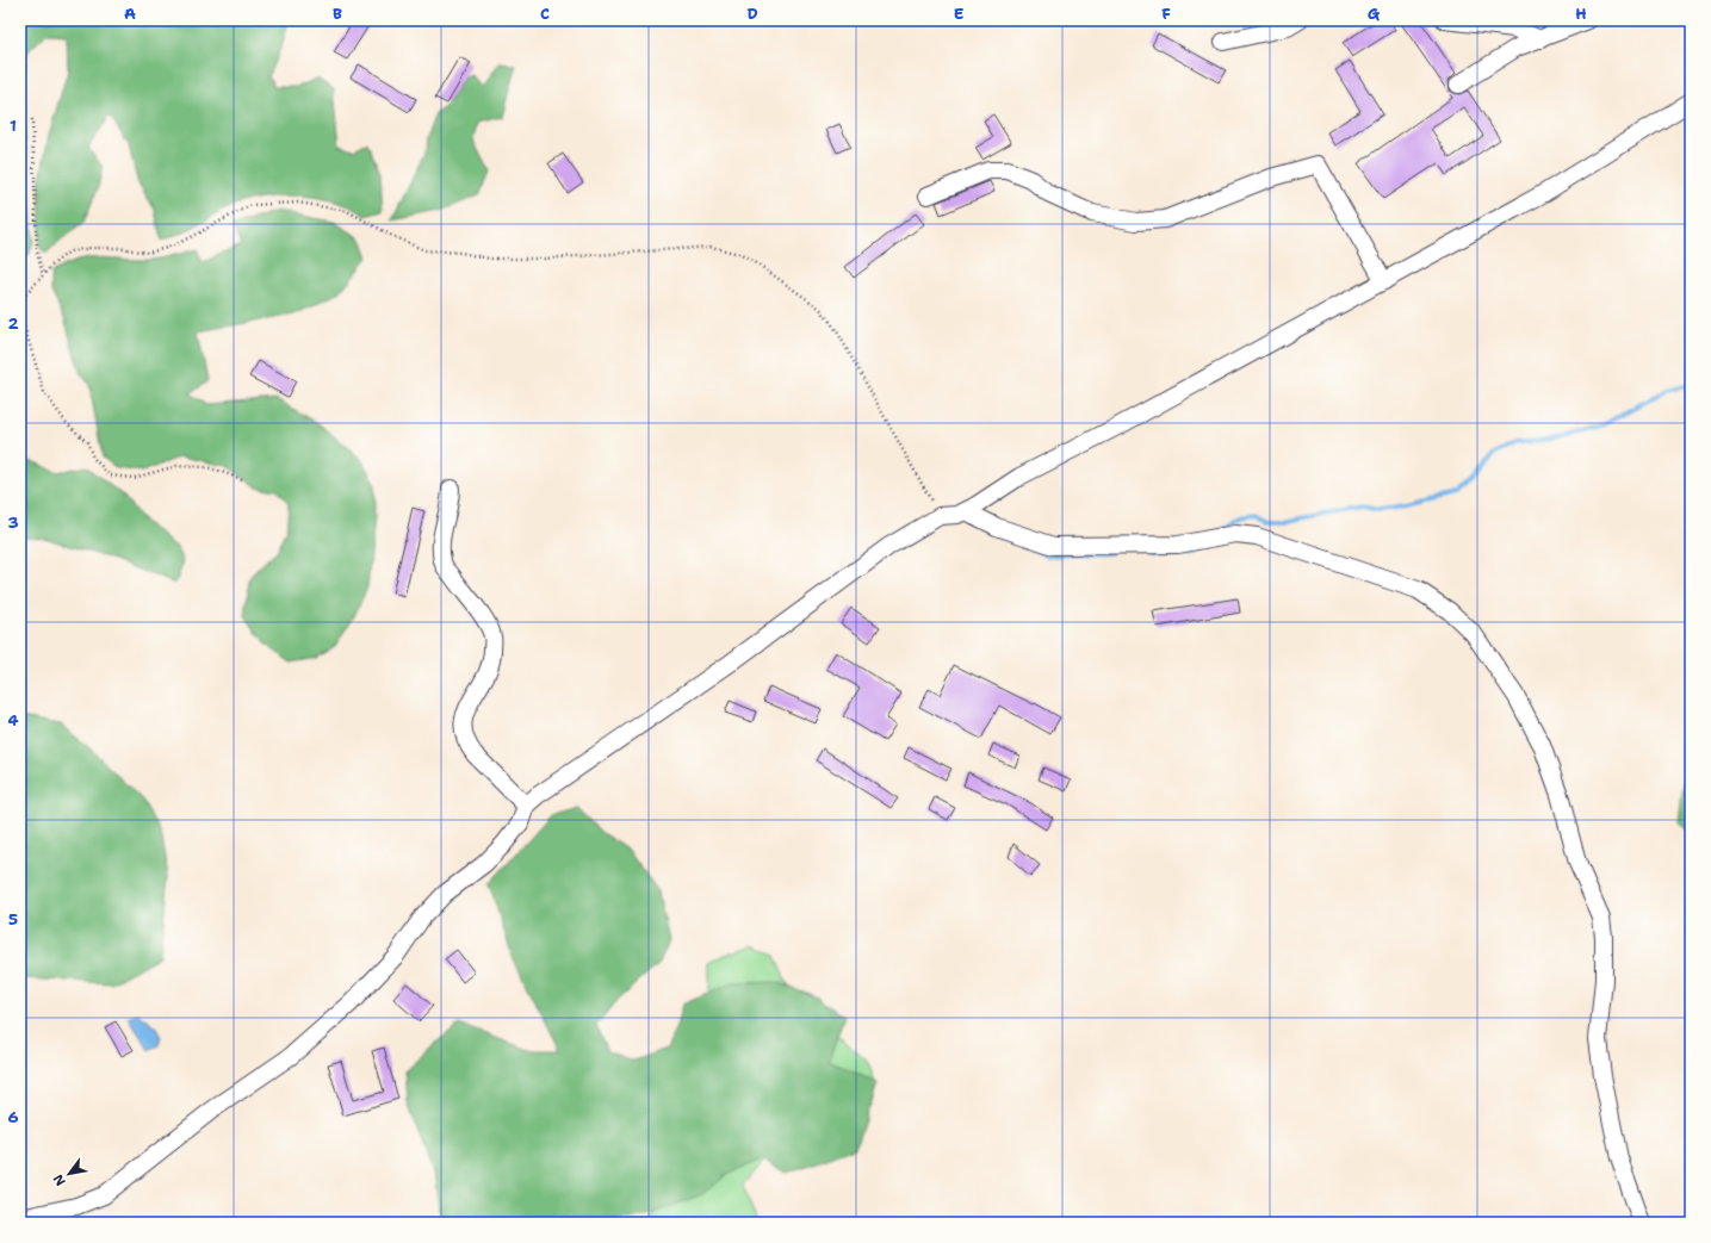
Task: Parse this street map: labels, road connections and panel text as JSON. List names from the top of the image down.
{
  "north": "bottom left",
  "grid": {
    "columns": [
      "A",
      "B",
      "C",
      "D",
      "E",
      "F",
      "G",
      "H"
    ],
    "rows": [
      "1",
      "2",
      "3",
      "4",
      "5",
      "6"
    ]
  }
}
